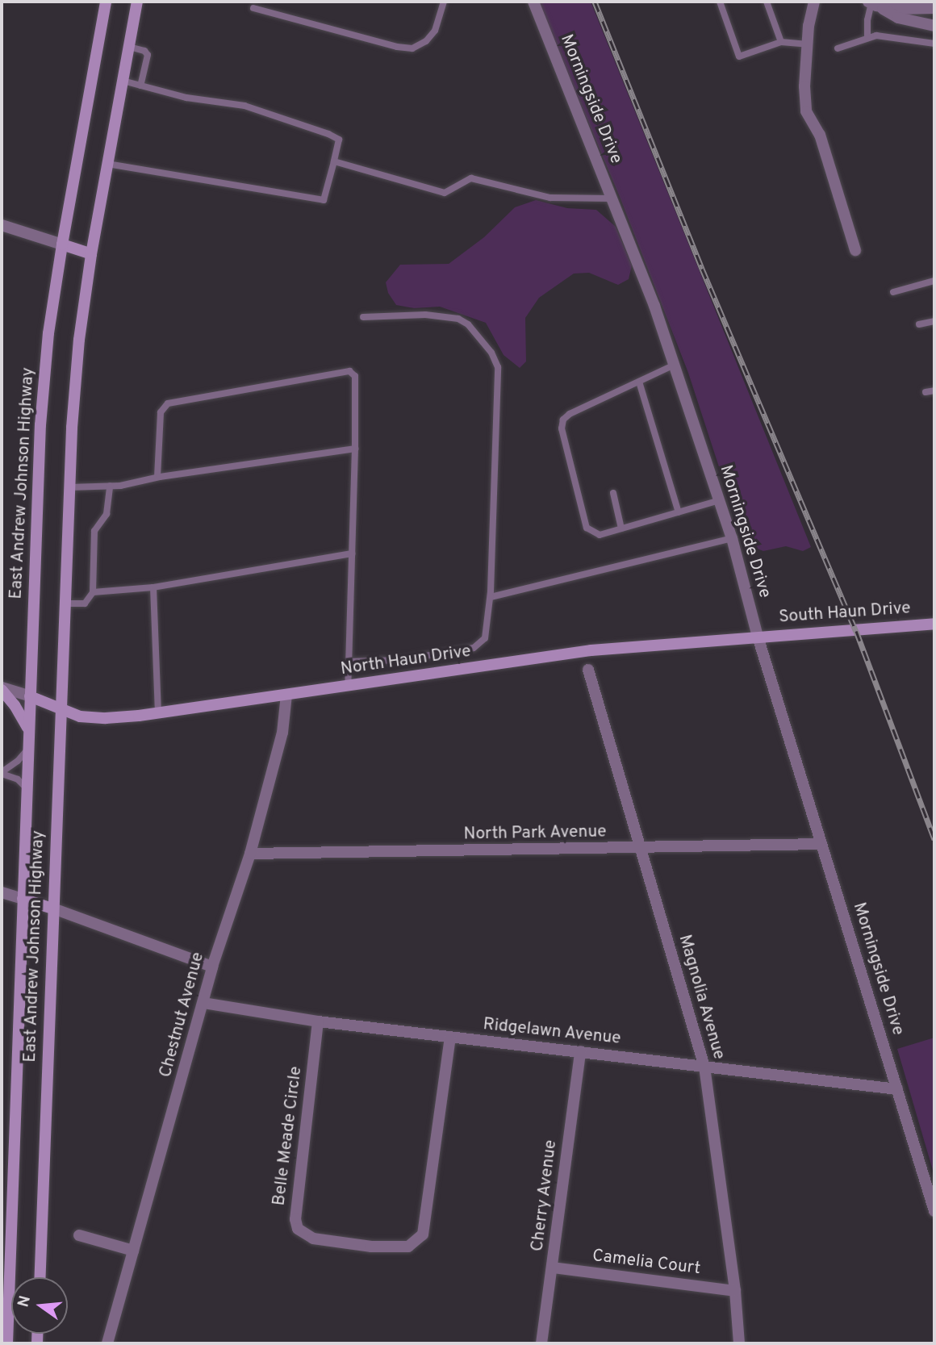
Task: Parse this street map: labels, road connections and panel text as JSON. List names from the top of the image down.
{
  "streets": {
    "main road": ["East Andrew Johnson Highway", "South Haun Drive", "North Haun Drive"],
    "street": [
      "Morningside Drive",
      "North Park Avenue",
      "Magnolia Avenue",
      "Chestnut Avenue",
      "Ridgelawn Avenue",
      "Belle Meade Circle",
      "Cherry Avenue",
      "Camelia Court"
    ]
  },
  "crossings": [
    ["Morningside Drive", "South Haun Drive"],
    ["Morningside Drive", "North Haun Drive"],
    ["Morningside Drive", "North Park Avenue"],
    ["Morningside Drive", "Ridgelawn Avenue"],
    ["East Andrew Johnson Highway", "North Haun Drive"],
    ["South Haun Drive", "North Haun Drive"],
    ["North Haun Drive", "Chestnut Avenue"],
    ["North Park Avenue", "Magnolia Avenue"],
    ["North Park Avenue", "Chestnut Avenue"],
    ["Magnolia Avenue", "Ridgelawn Avenue"],
    ["Magnolia Avenue", "Camelia Court"],
    ["Chestnut Avenue", "Ridgelawn Avenue"],
    ["Ridgelawn Avenue", "Belle Meade Circle"],
    ["Ridgelawn Avenue", "Cherry Avenue"],
    ["Cherry Avenue", "Camelia Court"]
  ],
  "north": "left"
}
